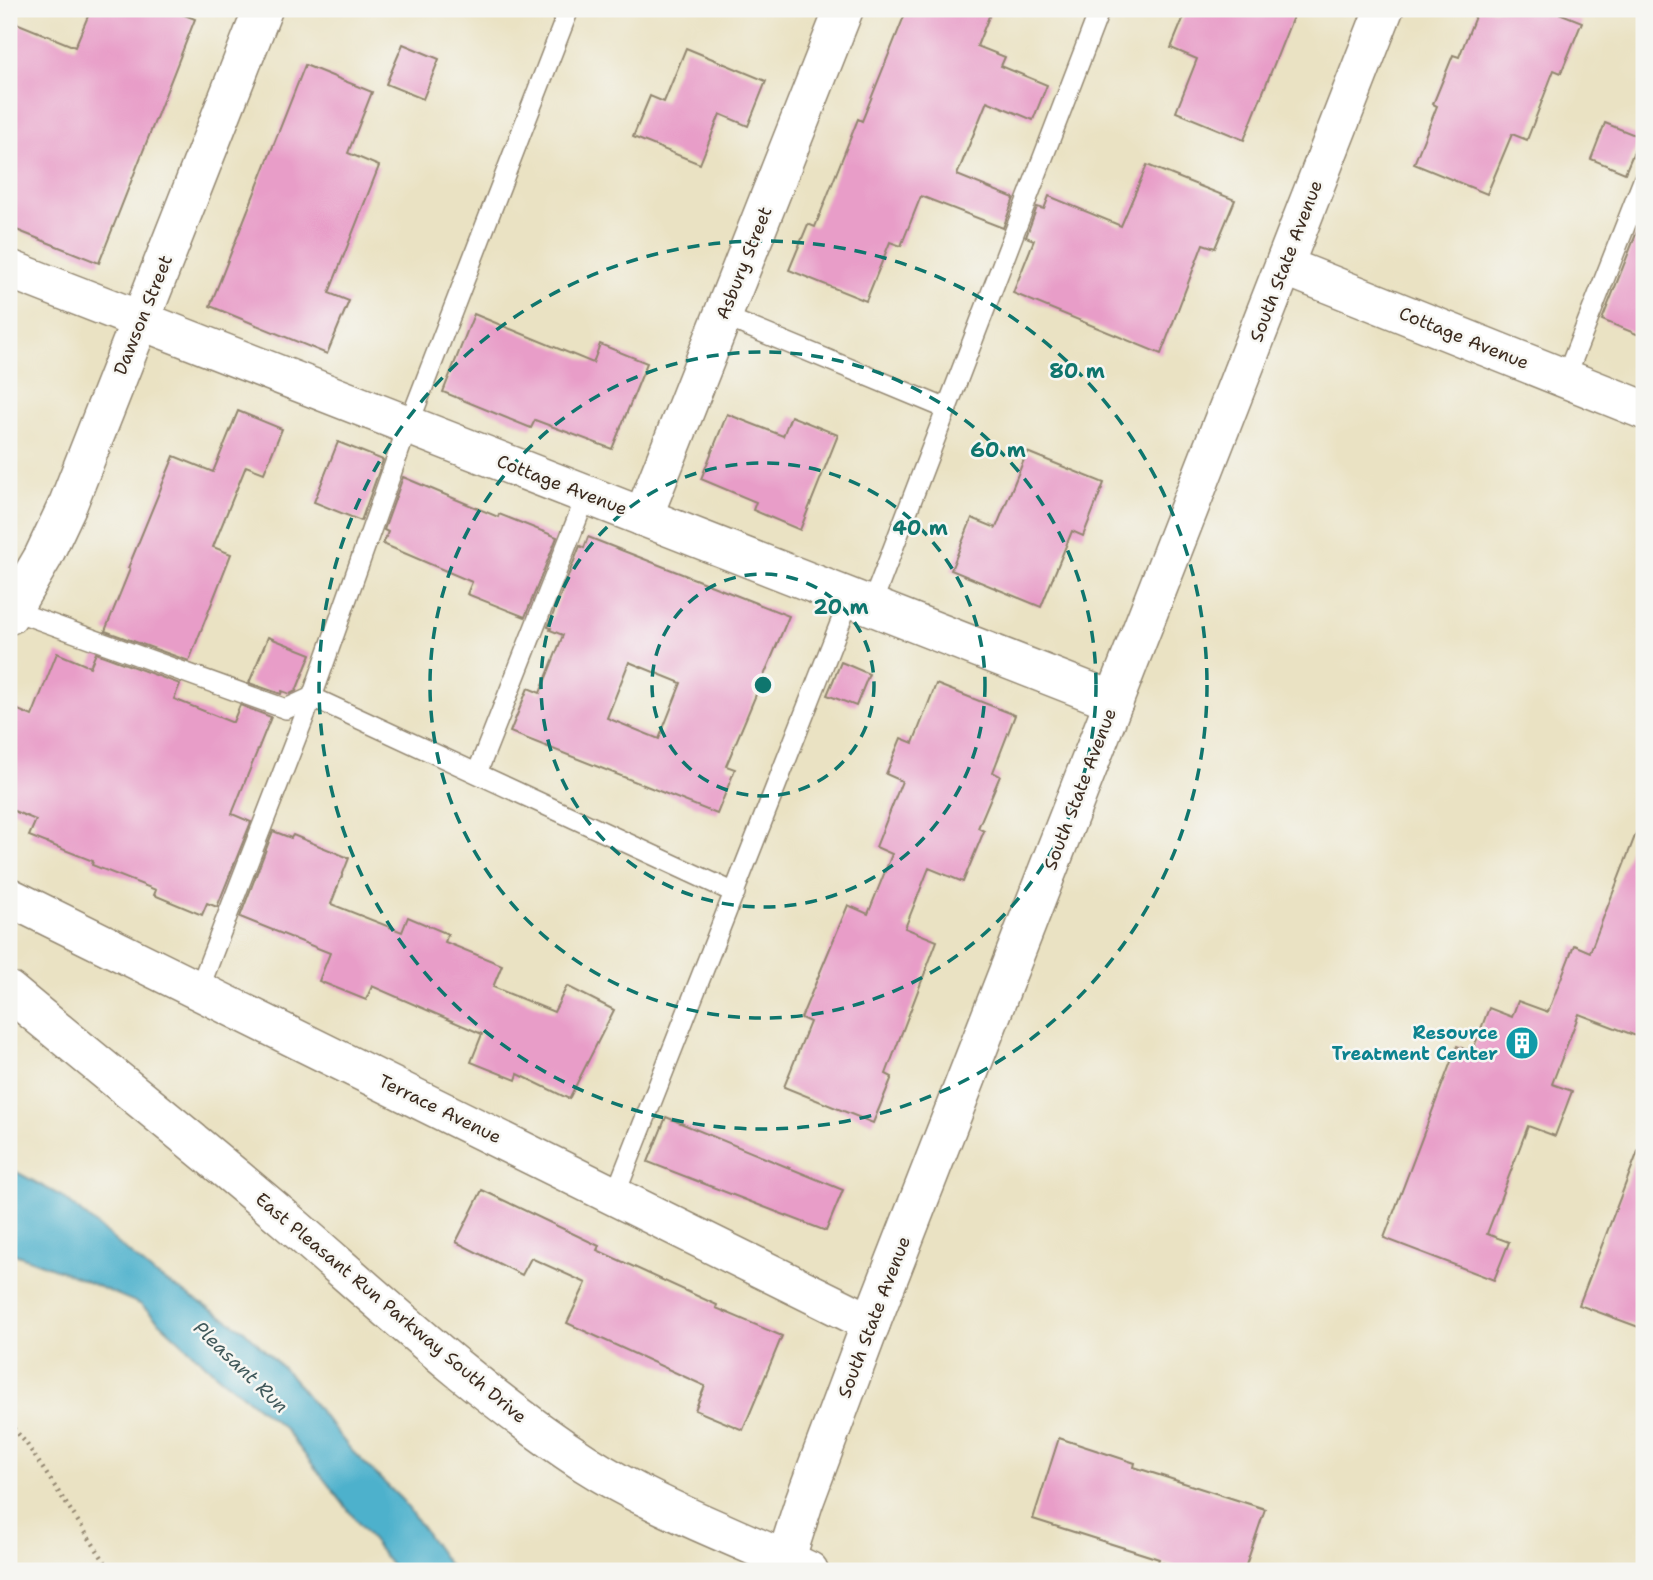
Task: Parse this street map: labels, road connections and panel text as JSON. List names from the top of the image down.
{
  "streets": {
    "street": [
      "South State Avenue",
      "Asbury Street",
      "Dawson Street",
      "Cottage Avenue",
      "Terrace Avenue",
      "East Pleasant Run Parkway South Drive"
    ]
  },
  "crossings": [
    ["South State Avenue", "Cottage Avenue"],
    ["South State Avenue", "Terrace Avenue"],
    ["South State Avenue", "East Pleasant Run Parkway South Drive"],
    ["Asbury Street", "Cottage Avenue"],
    ["Dawson Street", "Cottage Avenue"]
  ],
  "water": ["Pleasant Run"],
  "places": {
    "building": ["Resource Treatment Center"]
  },
  "rings": [
    "80 m",
    "60 m",
    "40 m",
    "20 m"
  ]
}
